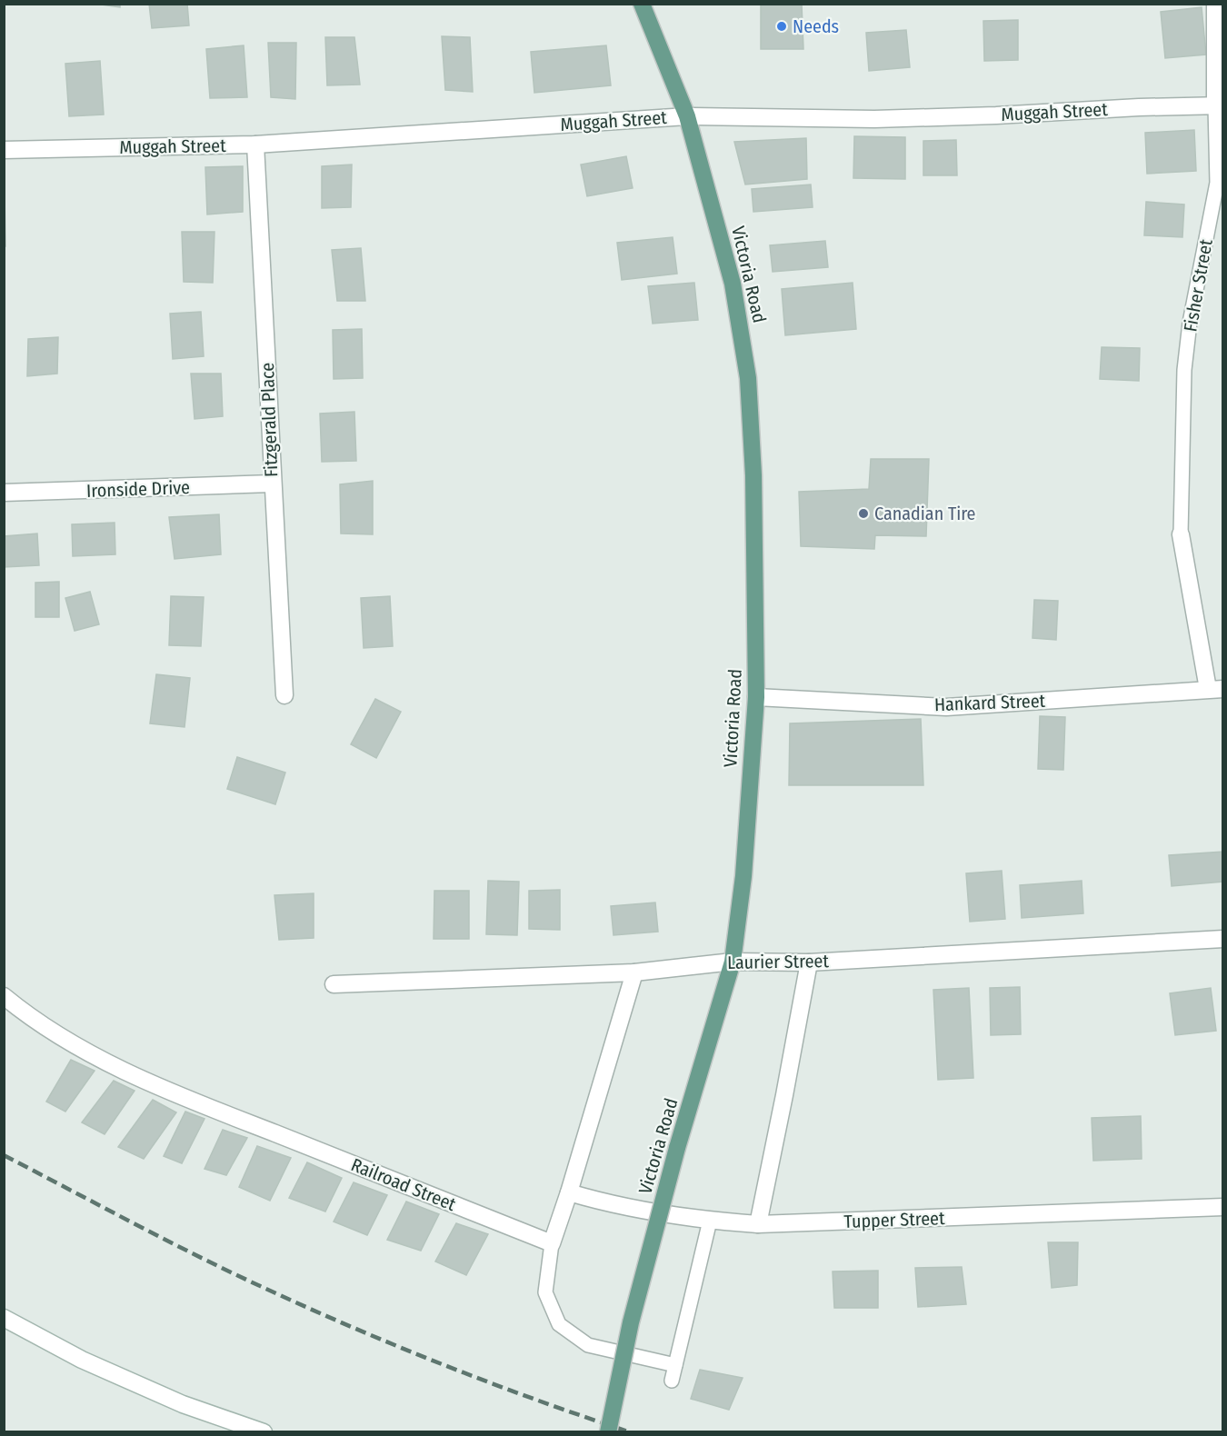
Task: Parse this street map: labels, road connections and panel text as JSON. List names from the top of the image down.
{
  "streets": {
    "main road": ["Victoria Road"],
    "street": [
      "Muggah Street",
      "Fisher Street",
      "Fitzgerald Place",
      "Ironside Drive",
      "Hankard Street",
      "Laurier Street",
      "Railroad Street",
      "Tupper Street"
    ]
  },
  "crossings": [
    ["Muggah Street", "Victoria Road"],
    ["Muggah Street", "Fisher Street"],
    ["Muggah Street", "Fitzgerald Place"],
    ["Victoria Road", "Hankard Street"],
    ["Victoria Road", "Laurier Street"],
    ["Fitzgerald Place", "Ironside Drive"]
  ],
  "places": ["Needs", "Canadian Tire"]
}
